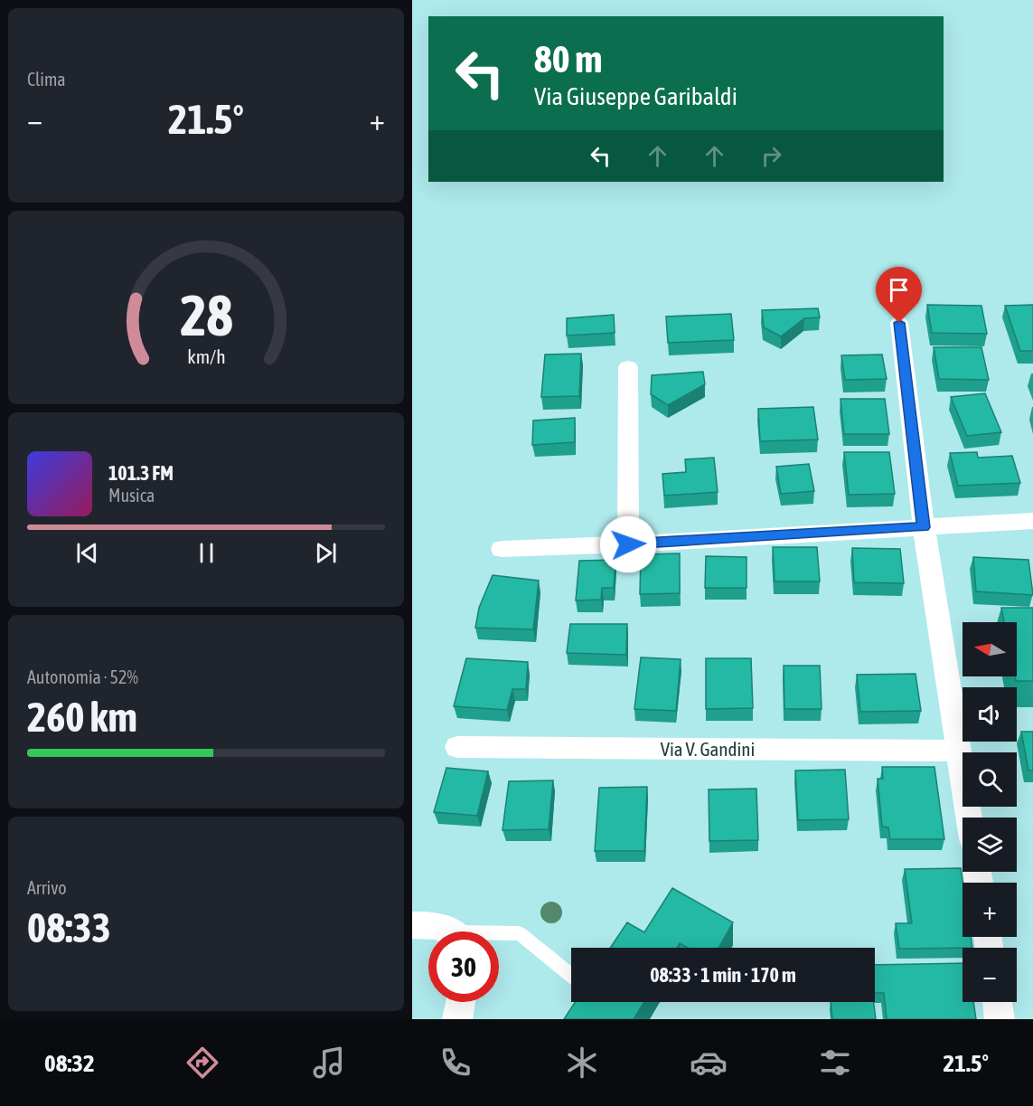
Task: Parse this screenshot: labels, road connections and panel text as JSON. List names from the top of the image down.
{
  "streets": {
    "street": ["Via V. Gandini"]
  },
  "north": "left",
  "page": {
    "tile": [
      "Clima",
      ["Autonomia · 52%", "260 km"],
      ["Arrivo", "08:33"]
    ],
    "turn": ["80 m", "Via Giuseppe Garibaldi"],
    "heat": ["−", "21.5°", "+"],
    "song": ["101.3 FM", "Musica"],
    "map_buttons": ["+", "−"],
    "limit": "30",
    "trip": "08:33 · 1 min · 170 m",
    "tabs": ["08:32", "21.5°"],
    "gauge": ["28", "km/h"]
  }
}
